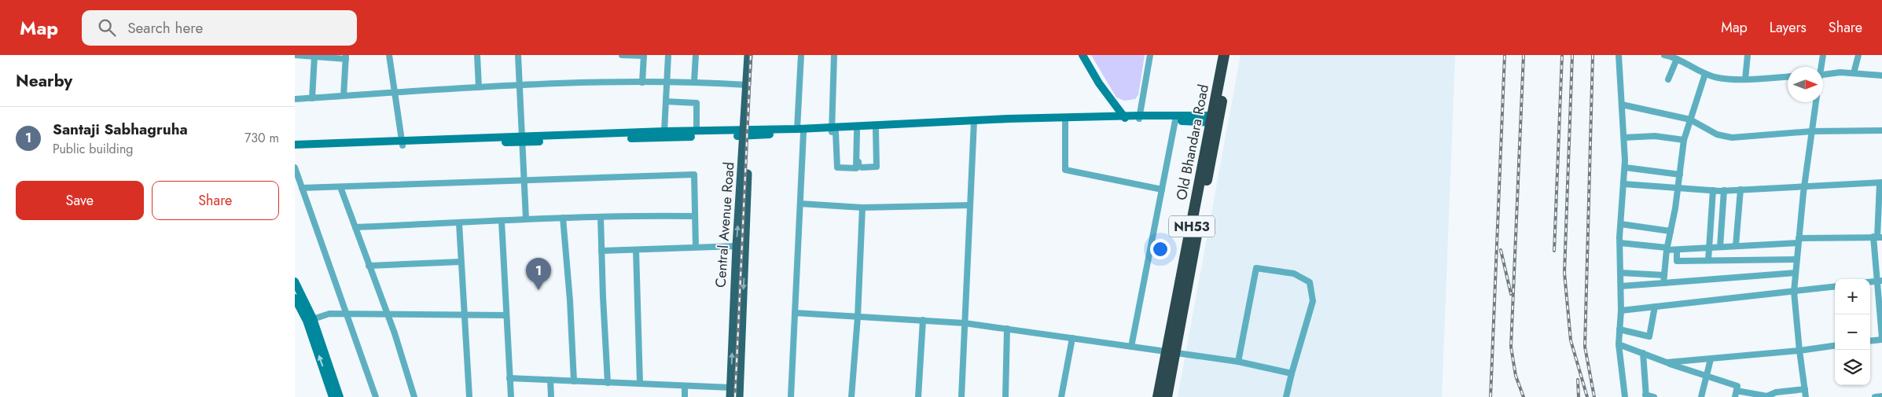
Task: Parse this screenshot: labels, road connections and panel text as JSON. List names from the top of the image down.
{
  "streets": {
    "highway": ["Old Bhandara Road", "NH53"],
    "main road": ["Central Avenue Road"]
  },
  "crossings": [
    ["Old Bhandara Road", "NH53"]
  ],
  "north": "right",
  "page": {
    "header": "Map",
    "search": "Search here",
    "nav": ["Map", "Layers", "Share"],
    "heading": "Nearby",
    "list": [
      {
        "mark": "1",
        "name": "Santaji Sabhagruha",
        "note": "Public building",
        "value": "730 m"
      }
    ],
    "buttons": ["Save", "Share"],
    "pins": "1",
    "map_buttons": ["+", "−"]
  }
}
